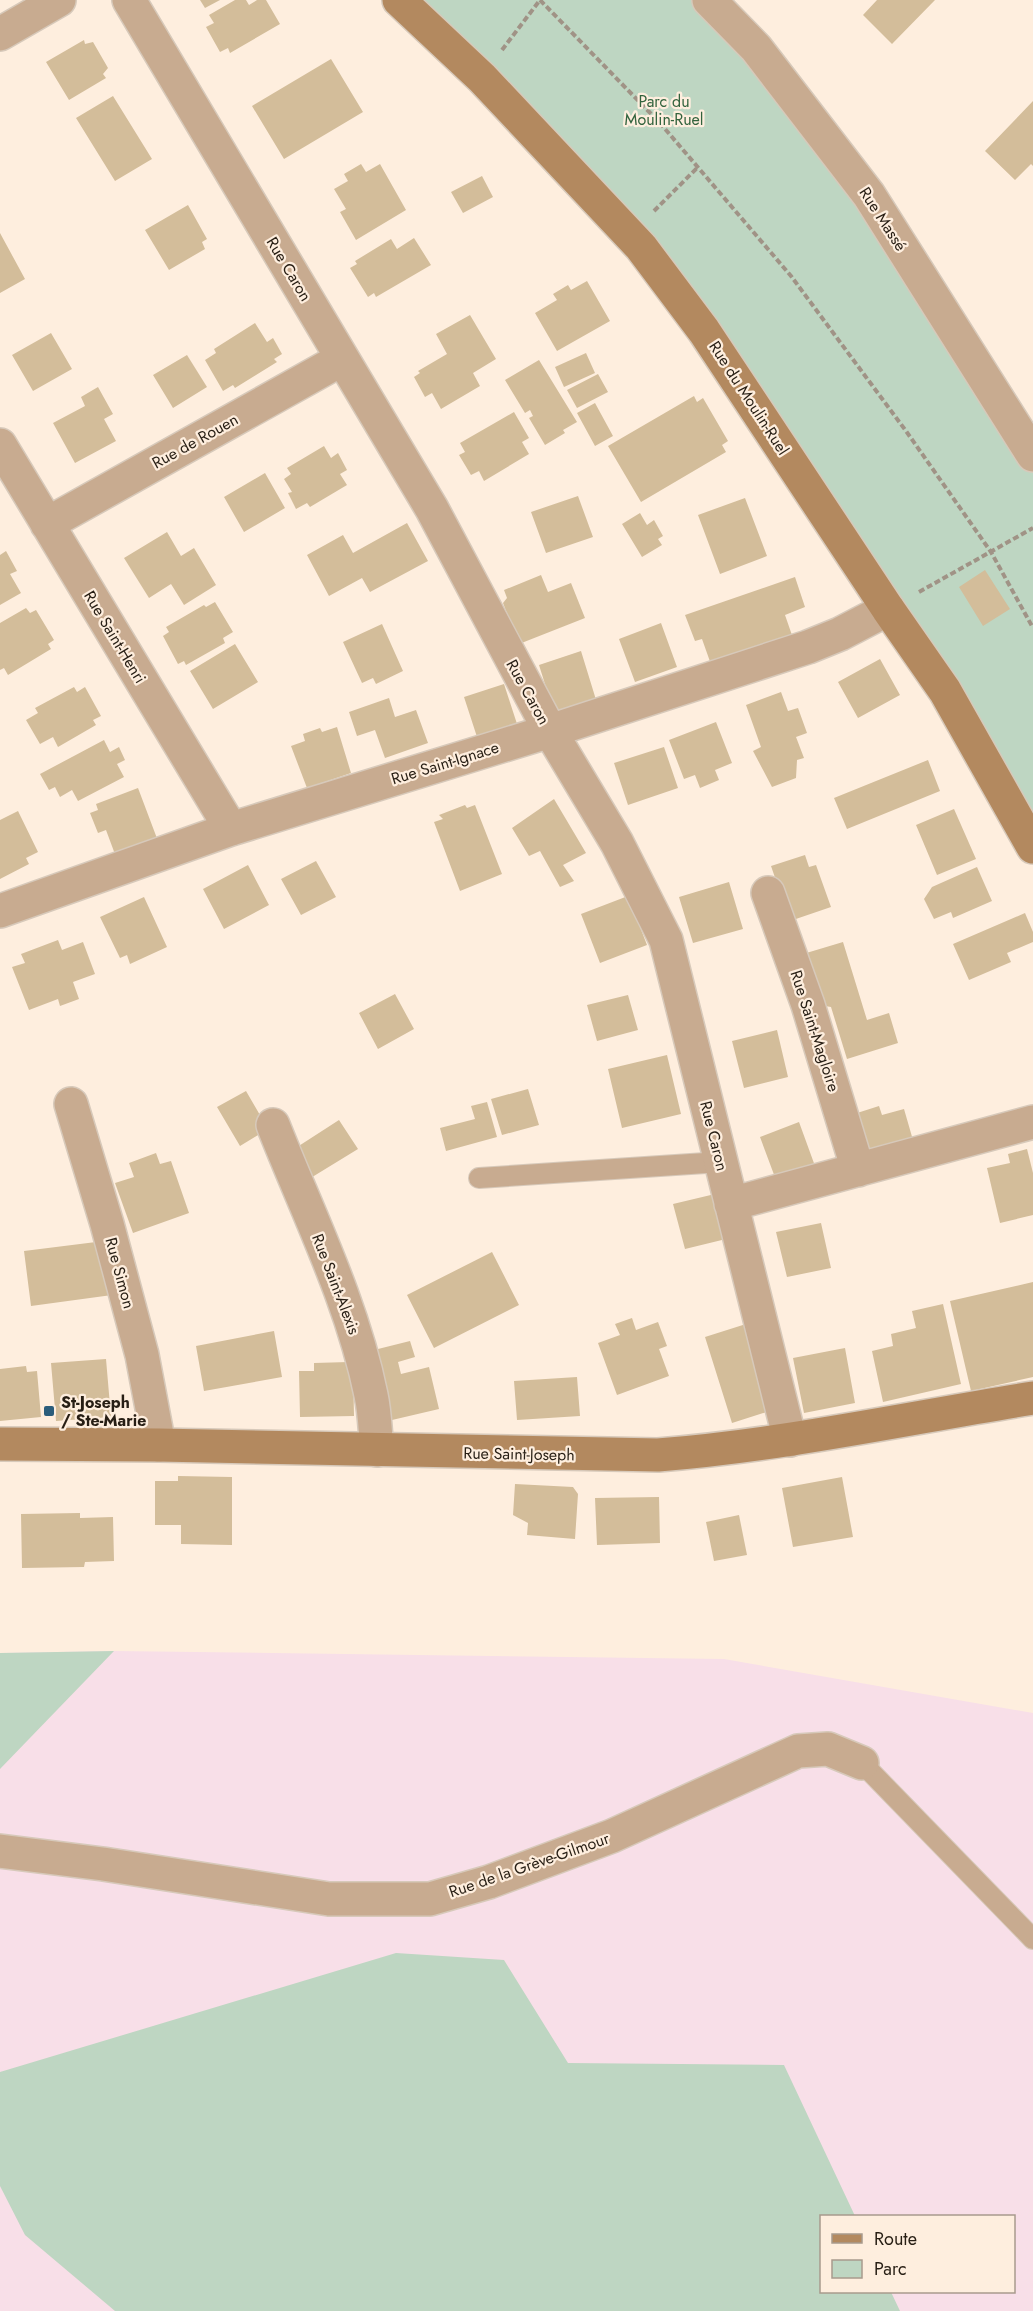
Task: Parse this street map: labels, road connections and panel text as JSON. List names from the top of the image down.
{
  "streets": {
    "street": [
      "Rue Massé",
      "Rue Caron",
      "Rue du Moulin-Ruel",
      "Rue de Rouen",
      "Rue Saint-Henri",
      "Rue Saint-Ignace",
      "Rue Saint-Magloire",
      "Rue Simon",
      "Rue Saint-Alexis",
      "Rue Saint-Joseph",
      "Rue de la Grève-Gilmour"
    ]
  },
  "crossings": [
    ["Rue Caron", "Rue de Rouen"],
    ["Rue Caron", "Rue Saint-Ignace"],
    ["Rue Caron", "Rue Saint-Joseph"],
    ["Rue du Moulin-Ruel", "Rue Saint-Ignace"],
    ["Rue de Rouen", "Rue Saint-Henri"],
    ["Rue Saint-Henri", "Rue Saint-Ignace"],
    ["Rue Simon", "Rue Saint-Joseph"],
    ["Rue Saint-Alexis", "Rue Saint-Joseph"]
  ],
  "parks": ["Parc du Moulin-Ruel"],
  "places": {
    "transit": ["St-Joseph / Ste-Marie"]
  },
  "legend": ["Route", "Parc"]
}
